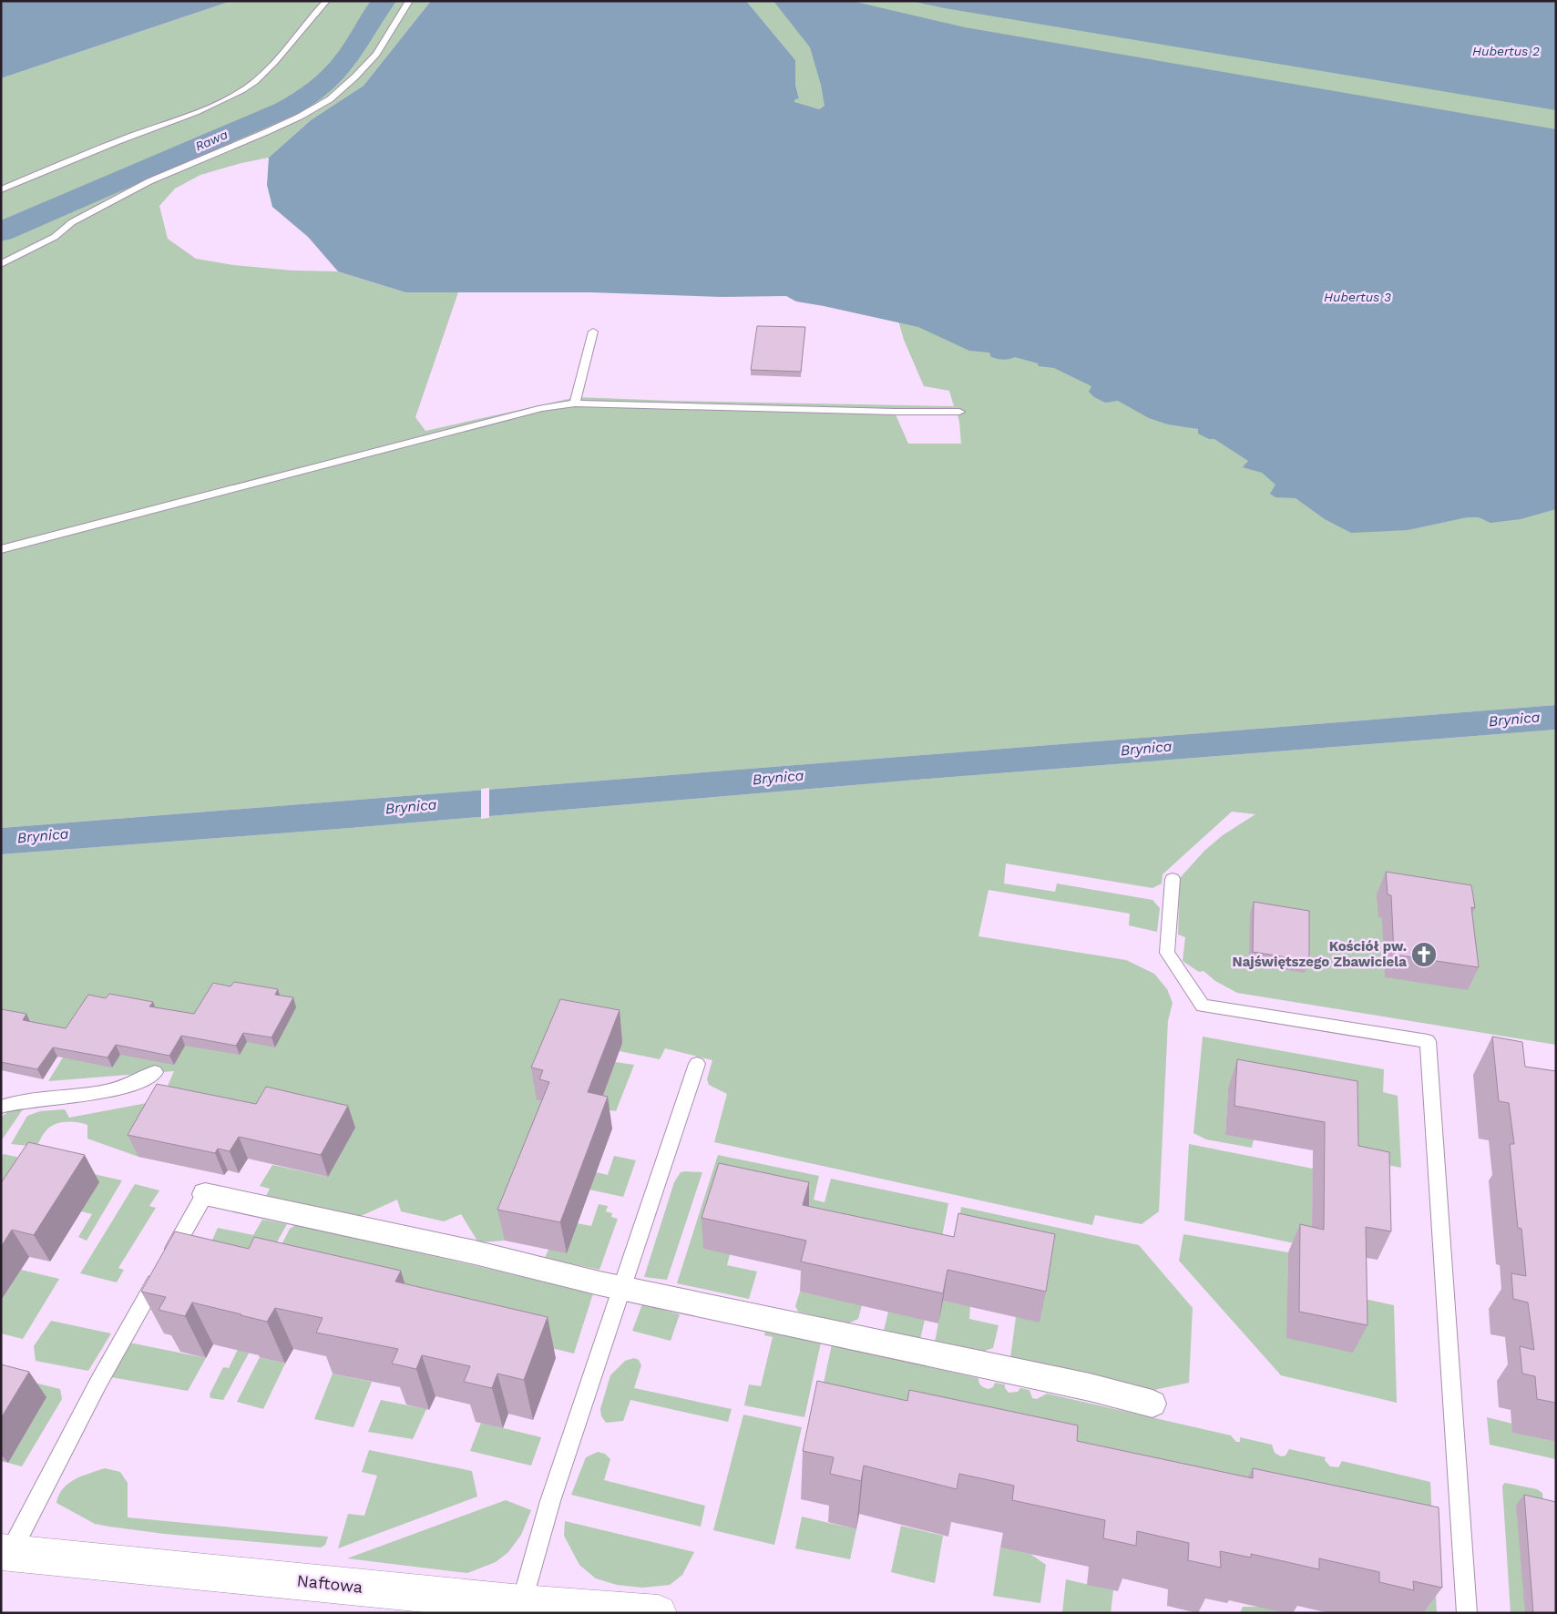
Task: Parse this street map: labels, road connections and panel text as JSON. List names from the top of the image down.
{
  "streets": {
    "street": ["Naftowa"]
  },
  "water": [
    "Hubertus 2",
    "Rawa",
    "Hubertus 3",
    "Brynica"
  ],
  "places": {
    "church": ["Kościół pw. Najświętszego Zbawiciela"]
  }
}
